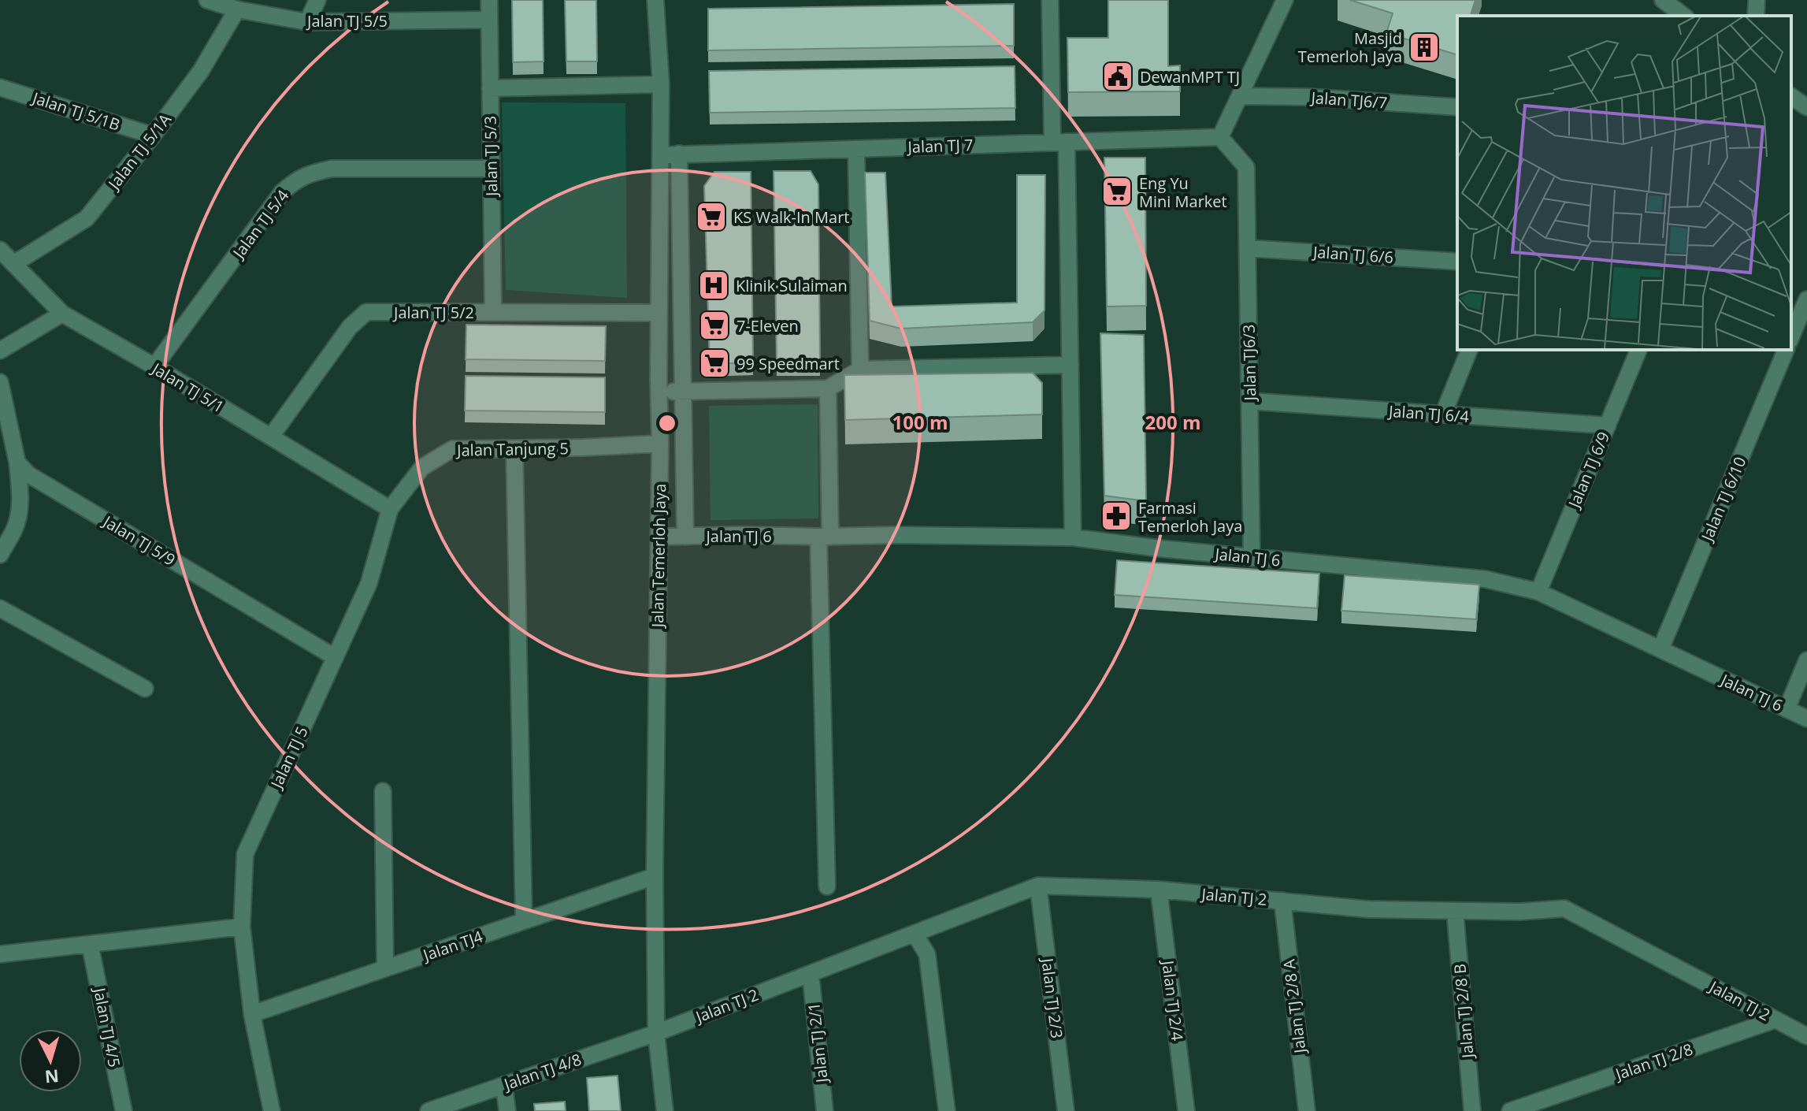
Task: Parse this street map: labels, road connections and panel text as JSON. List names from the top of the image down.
{
  "streets": {
    "street": [
      "Jalan TJ 5/5",
      "Jalan TJ6/7",
      "Jalan TJ 5/1B",
      "Jalan TJ 7",
      "Jalan TJ 5/1A",
      "Jalan TJ 5/3",
      "Jalan TJ 5/4",
      "Jalan TJ 6/6",
      "Jalan TJ 5/2",
      "Jalan TJ6/3",
      "Jalan TJ 5/1",
      "Jalan TJ 6/4",
      "Jalan Tanjung 5",
      "Jalan TJ 6/9",
      "Jalan TJ 6/10",
      "Jalan TJ 6",
      "Jalan TJ 5/9",
      "Jalan Temerloh Jaya",
      "Jalan TJ 5",
      "Jalan TJ 2",
      "Jalan TJ4",
      "Jalan TJ 2/3",
      "Jalan TJ 2/4",
      "Jalan TJ 2/8 A",
      "Jalan TJ 2/8 B",
      "Jalan TJ 4/5",
      "Jalan TJ 2/1",
      "Jalan TJ 2/8",
      "Jalan TJ 4/8"
    ]
  },
  "crossings": [
    ["Jalan TJ 5/5", "Jalan TJ 5/1A"],
    ["Jalan TJ 5/5", "Jalan TJ 5/3"],
    ["Jalan TJ 5/1B", "Jalan TJ 5/1A"],
    ["Jalan TJ 7", "Jalan TJ6/3"],
    ["Jalan TJ 7", "Jalan Temerloh Jaya"],
    ["Jalan TJ 5/1A", "Jalan TJ 5/1"],
    ["Jalan TJ 5/3", "Jalan TJ 5/4"],
    ["Jalan TJ 5/3", "Jalan TJ 5/2"],
    ["Jalan TJ 5/4", "Jalan TJ 5/1"],
    ["Jalan TJ 6/6", "Jalan TJ6/3"],
    ["Jalan TJ 5/2", "Jalan TJ 5/1"],
    ["Jalan TJ 5/2", "Jalan Temerloh Jaya"],
    ["Jalan TJ6/3", "Jalan TJ 6/4"],
    ["Jalan TJ6/3", "Jalan TJ 6"],
    ["Jalan TJ 5/1", "Jalan Tanjung 5"],
    ["Jalan TJ 5/1", "Jalan TJ 5"],
    ["Jalan TJ 6/4", "Jalan TJ 6/9"],
    ["Jalan Tanjung 5", "Jalan Temerloh Jaya"],
    ["Jalan Tanjung 5", "Jalan TJ 5"],
    ["Jalan TJ 6/9", "Jalan TJ 6"],
    ["Jalan TJ 6/10", "Jalan TJ 6"],
    ["Jalan TJ 6", "Jalan Temerloh Jaya"],
    ["Jalan TJ 5/9", "Jalan TJ 5"],
    ["Jalan Temerloh Jaya", "Jalan TJ 2"],
    ["Jalan Temerloh Jaya", "Jalan TJ4"],
    ["Jalan Temerloh Jaya", "Jalan TJ 4/8"],
    ["Jalan TJ 5", "Jalan TJ4"],
    ["Jalan TJ 2", "Jalan TJ 2/3"],
    ["Jalan TJ 2", "Jalan TJ 2/4"],
    ["Jalan TJ 2", "Jalan TJ 2/8 A"],
    ["Jalan TJ 2", "Jalan TJ 2/8 B"],
    ["Jalan TJ 2", "Jalan TJ 2/1"],
    ["Jalan TJ 2", "Jalan TJ 2/8"],
    ["Jalan TJ 2", "Jalan TJ 4/8"]
  ],
  "places": {
    "building": ["Masjid Temerloh Jaya"],
    "public building": ["DewanMPT TJ"],
    "supermarket": [
      "Eng Yu Mini Market",
      "KS Walk-In Mart",
      "7-Eleven",
      "99 Speedmart"
    ],
    "hospital": ["Klinik Sulaiman"],
    "pharmacy": ["Farmasi Temerloh Jaya"]
  },
  "north": "bottom",
  "rings": ["100 m", "200 m"]
}
